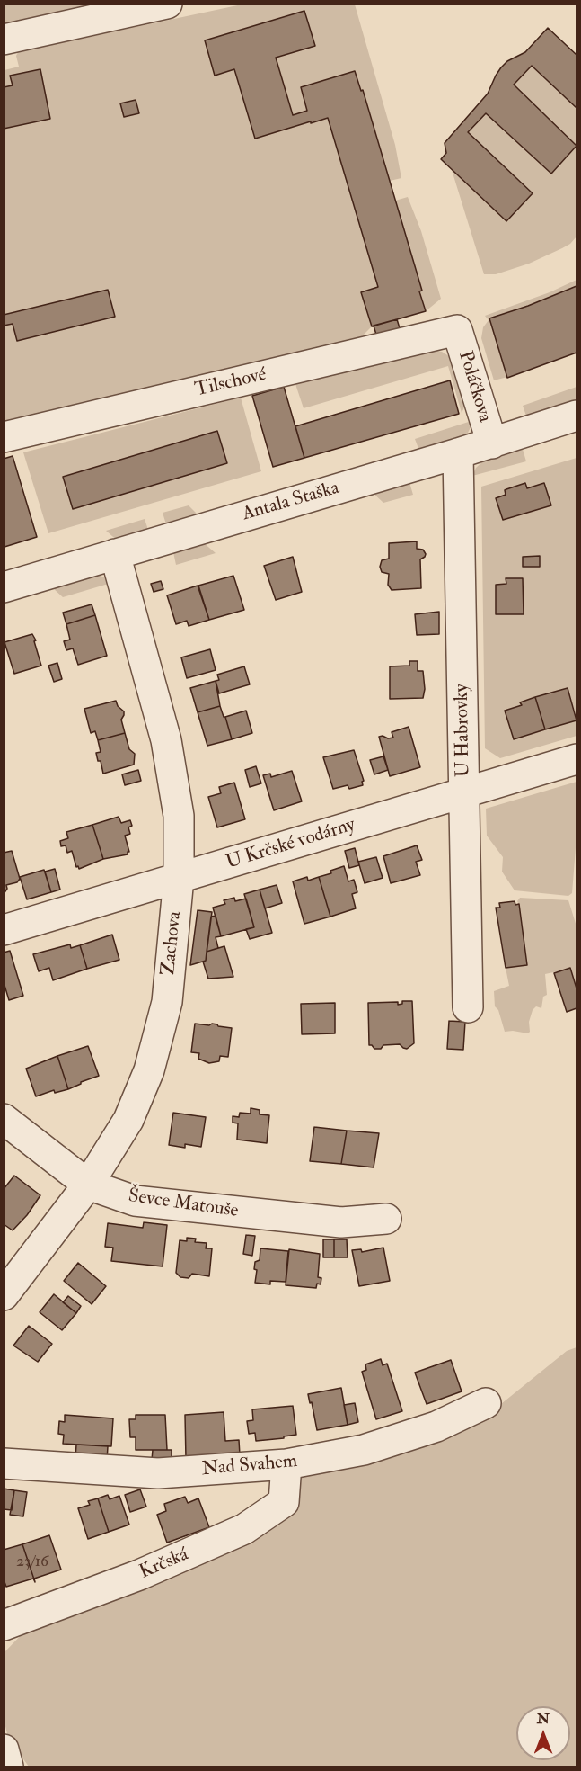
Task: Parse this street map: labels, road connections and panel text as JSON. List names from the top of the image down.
{
  "streets": {
    "street": [
      "Tilschové",
      "Poláčkova",
      "Antala Staška",
      "U Habrovky",
      "U Krčské vodárny",
      "Zachova",
      "Ševce Matouše",
      "Nad Svahem",
      "Krčská"
    ]
  },
  "crossings": [
    ["Tilschové", "Poláčkova"],
    ["Poláčkova", "Antala Staška"],
    ["Antala Staška", "U Habrovky"],
    ["Antala Staška", "Zachova"],
    ["U Habrovky", "U Krčské vodárny"],
    ["U Krčské vodárny", "Zachova"],
    ["Zachova", "Ševce Matouše"],
    ["Nad Svahem", "Krčská"]
  ],
  "house_numbers": ["23/16"],
  "north": "top"
}
